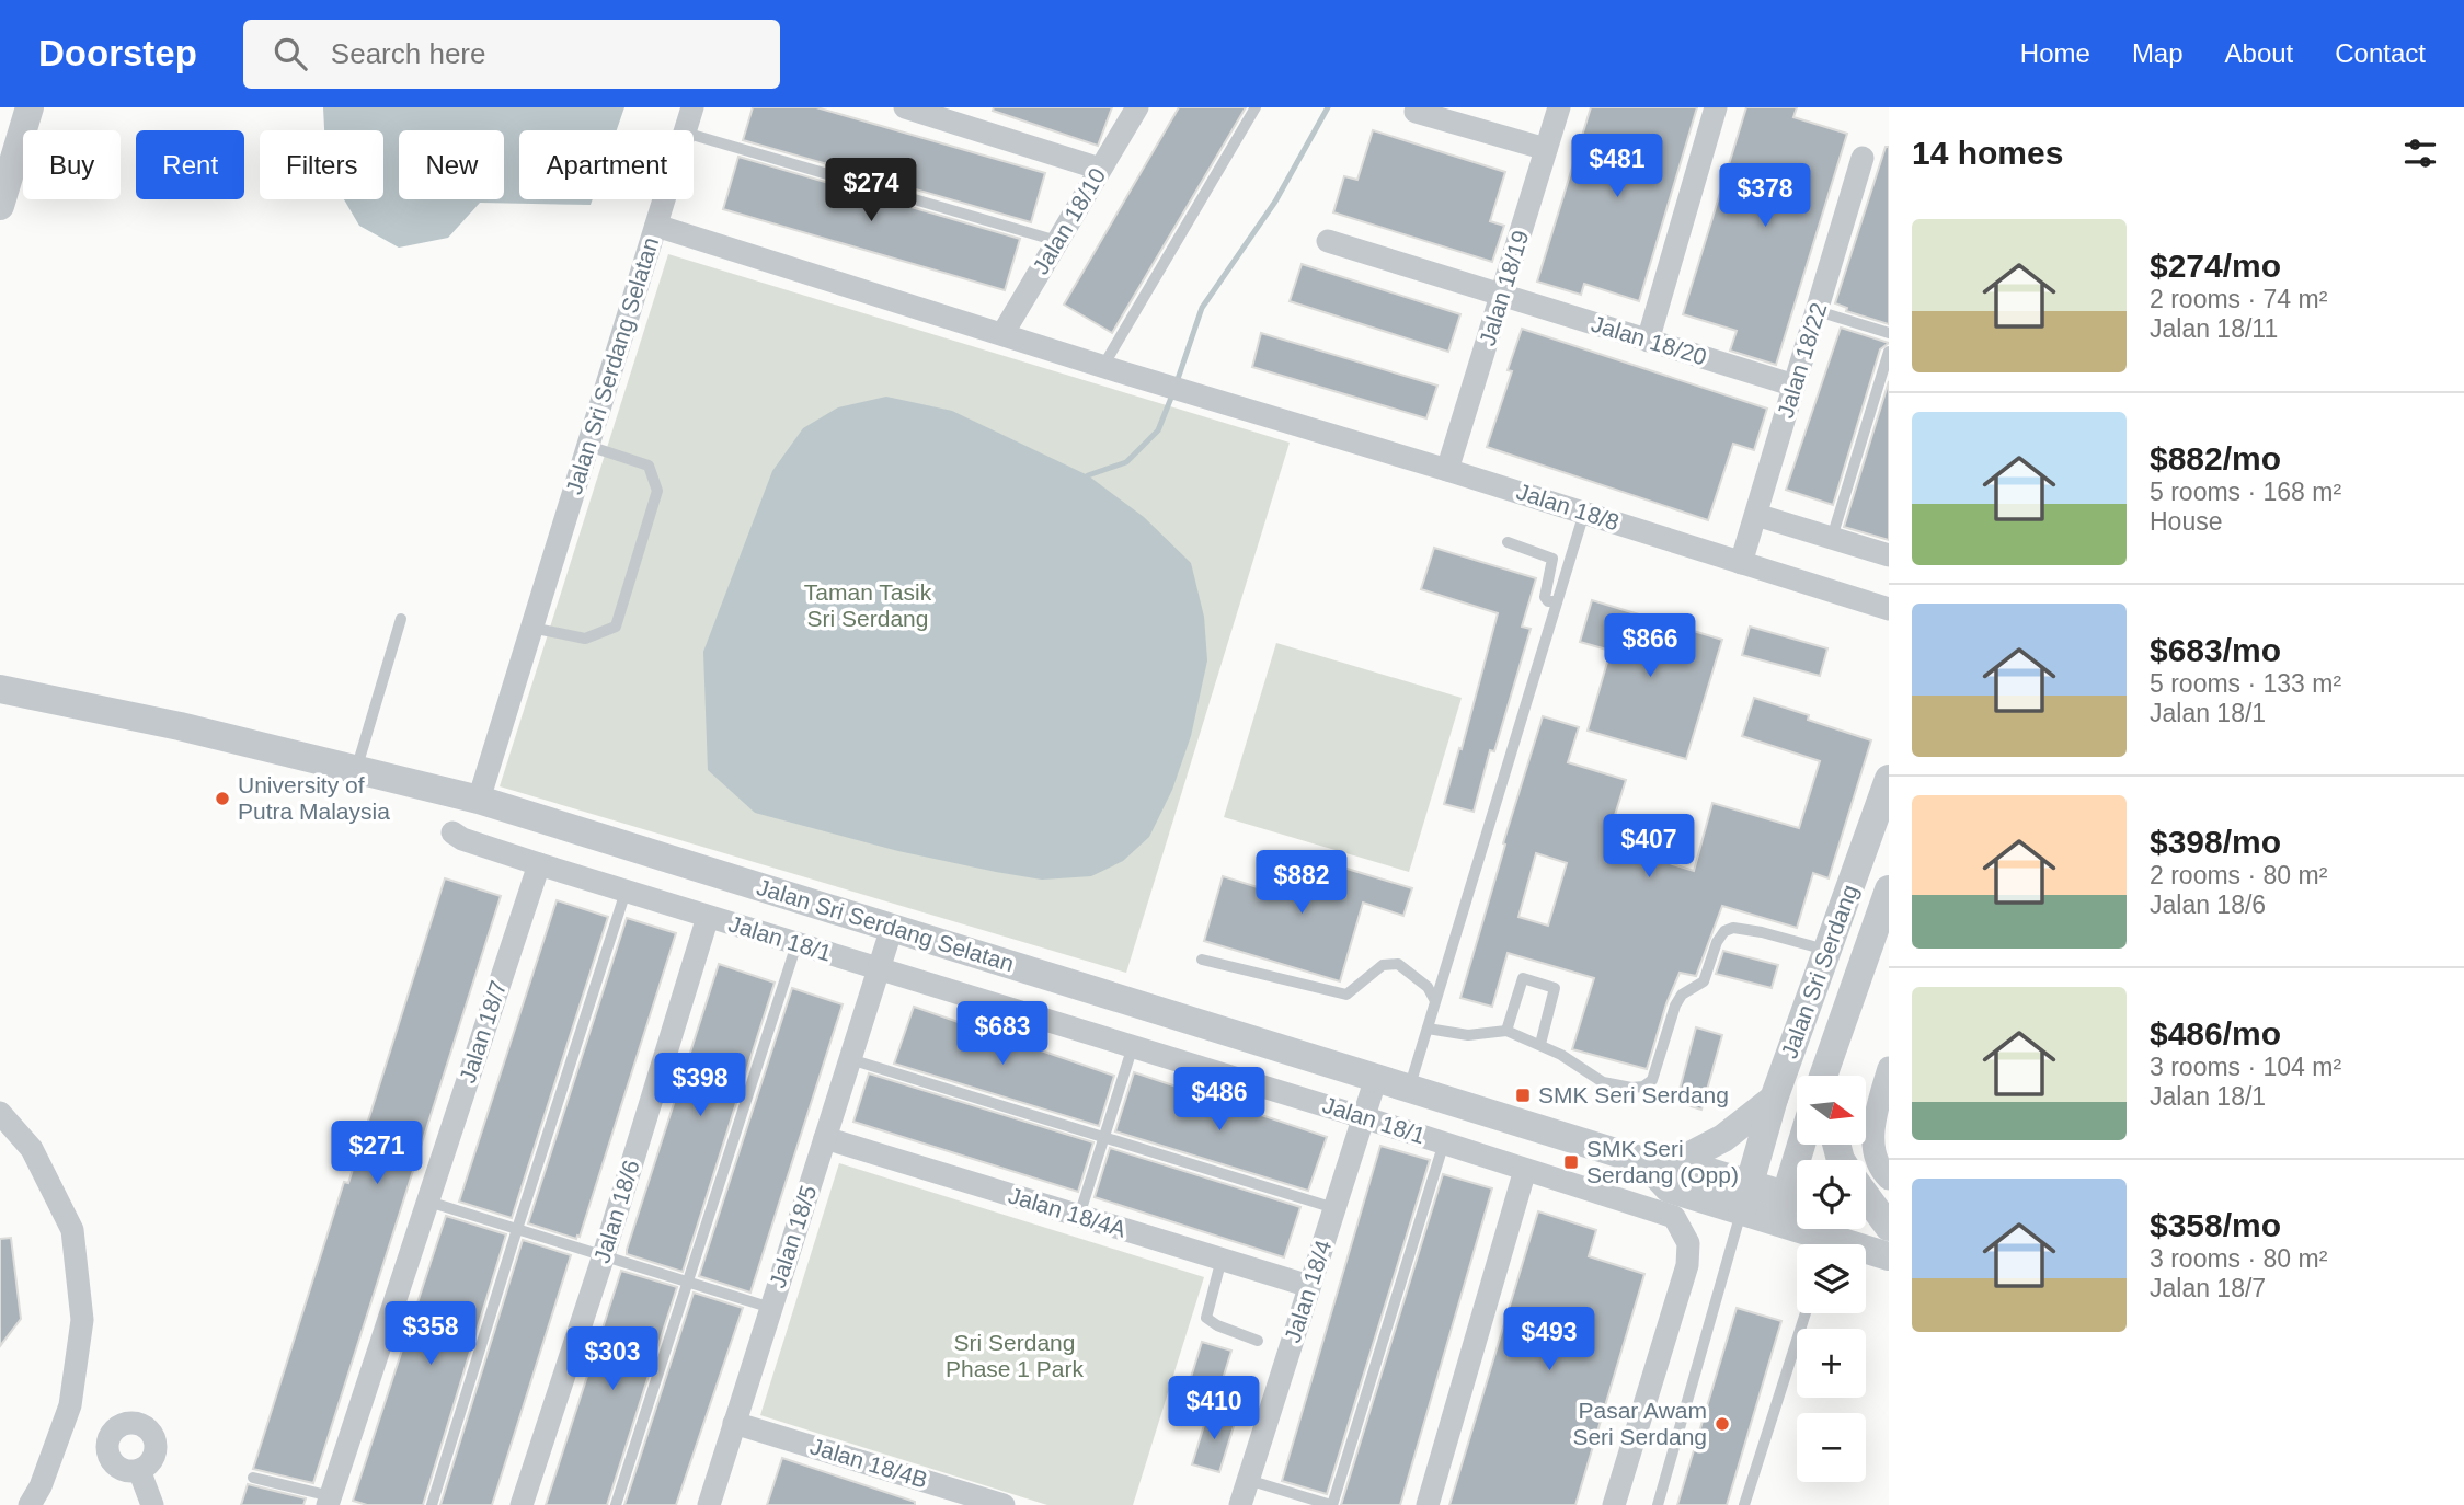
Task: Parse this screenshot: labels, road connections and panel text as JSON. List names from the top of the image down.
{
  "streets": {
    "street": [
      "Jalan 18/10",
      "Jalan 18/19",
      "Jalan 18/20",
      "Jalan 18/22",
      "Jalan Sri Serdang Selatan",
      "Jalan 18/8",
      "Jalan 18/1",
      "Jalan Sri Serdang",
      "Jalan 18/7",
      "Jalan 18/6",
      "Jalan 18/4A",
      "Jalan 18/5",
      "Jalan 18/4",
      "Jalan 18/4B"
    ]
  },
  "crossings": [
    ["Jalan 18/10", "Jalan 18/8"],
    ["Jalan 18/19", "Jalan 18/20"],
    ["Jalan 18/19", "Jalan 18/8"],
    ["Jalan 18/20", "Jalan 18/22"],
    ["Jalan 18/22", "Jalan 18/8"],
    ["Jalan Sri Serdang Selatan", "Jalan 18/8"],
    ["Jalan Sri Serdang Selatan", "Jalan Sri Serdang"],
    ["Jalan Sri Serdang Selatan", "Jalan 18/5"],
    ["Jalan Sri Serdang Selatan", "Jalan 18/4"],
    ["Jalan 18/1", "Jalan 18/7"],
    ["Jalan 18/1", "Jalan 18/6"],
    ["Jalan 18/1", "Jalan 18/5"],
    ["Jalan 18/1", "Jalan 18/4"],
    ["Jalan 18/4A", "Jalan 18/5"],
    ["Jalan 18/4A", "Jalan 18/4"],
    ["Jalan 18/5", "Jalan 18/4B"]
  ],
  "parks": ["Taman Tasik Sri Serdang", "Sri Serdang Phase 1 Park"],
  "places": {
    "other": ["University of Putra Malaysia", "Pasar Awam Seri Serdang"],
    "transit": ["SMK Seri Serdang", "SMK Seri Serdang (Opp)"]
  },
  "north": "right",
  "page": {
    "header": "Doorstep",
    "search": "Search here",
    "nav": [
      "Home",
      "Map",
      "About",
      "Contact"
    ],
    "heading": "14 homes",
    "chip": [
      "Buy",
      "Rent",
      "Filters",
      "New",
      "Apartment"
    ],
    "price": [
      "$481",
      "$274",
      "$378",
      "$866",
      "$407",
      "$882",
      "$683",
      "$398",
      "$486",
      "$271",
      "$358",
      "$493",
      "$303",
      "$410"
    ],
    "list": [
      {
        "name": "$274/mo",
        "note": "2 rooms · 74 m² · Jalan 18/11"
      },
      {
        "name": "$882/mo",
        "note": "5 rooms · 168 m² · House"
      },
      {
        "name": "$683/mo",
        "note": "5 rooms · 133 m² · Jalan 18/1"
      },
      {
        "name": "$398/mo",
        "note": "2 rooms · 80 m² · Jalan 18/6"
      },
      {
        "name": "$486/mo",
        "note": "3 rooms · 104 m² · Jalan 18/1"
      },
      {
        "name": "$358/mo",
        "note": "3 rooms · 80 m² · Jalan 18/7"
      }
    ],
    "map_buttons": ["+", "−"]
  }
}
